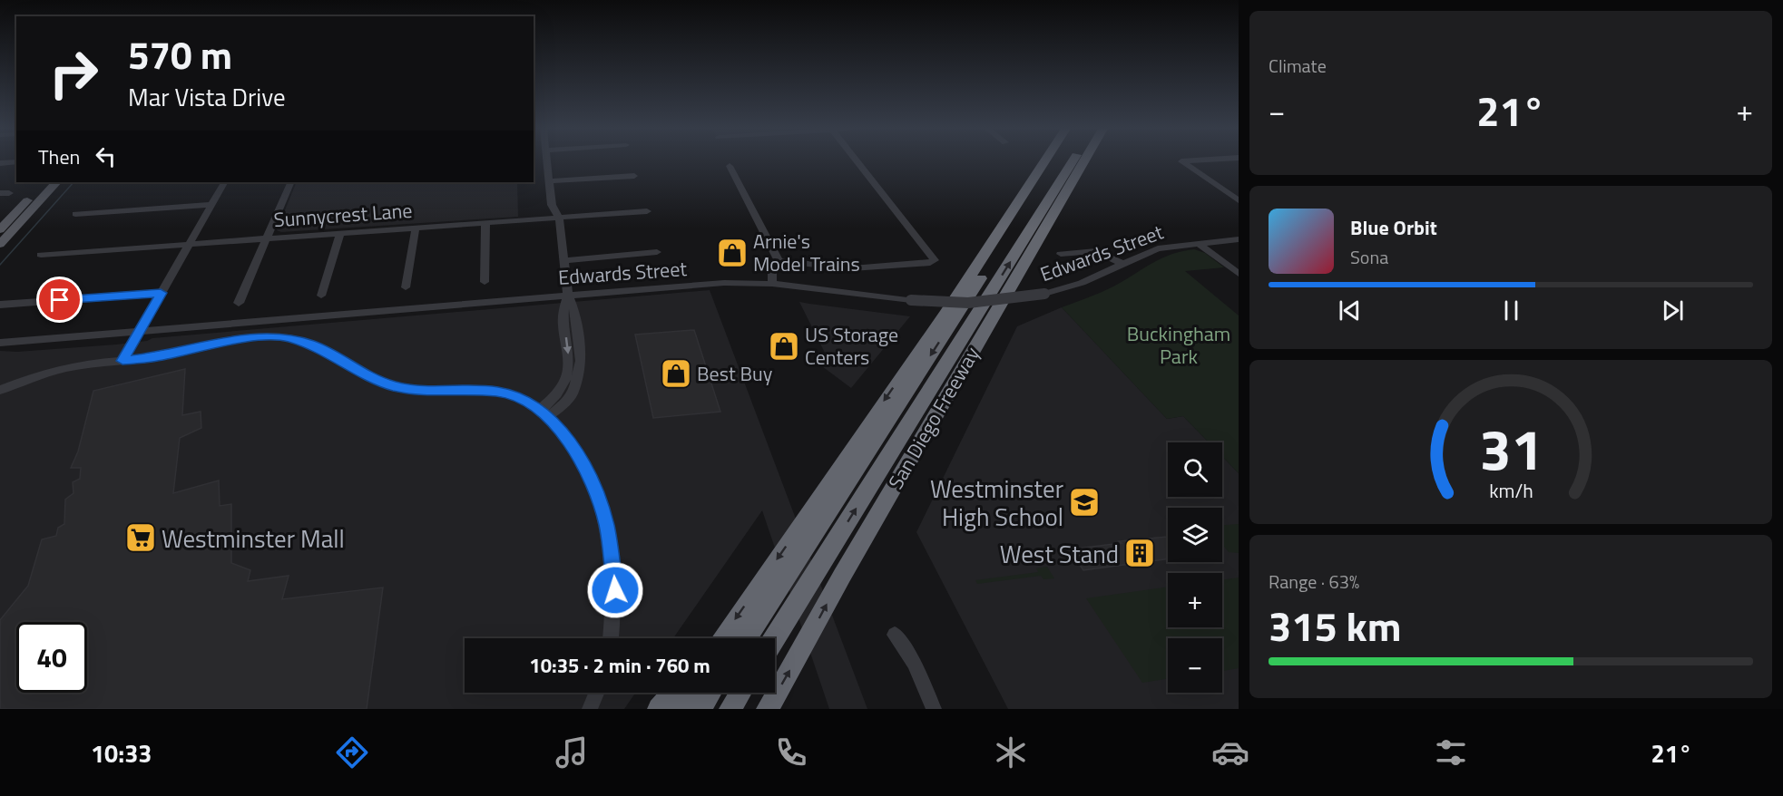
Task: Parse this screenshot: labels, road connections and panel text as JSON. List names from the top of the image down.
{
  "streets": {
    "highway": ["San Diego Freeway"],
    "street": ["Sunnycrest Lane", "Edwards Street"]
  },
  "parks": ["Buckingham Park"],
  "places": {
    "shop": ["Arnie's Model Trains", "US Storage Centers", "Best Buy"],
    "school or university": ["Westminster High School"],
    "supermarket": ["Westminster Mall"],
    "building": ["West Stand"]
  },
  "page": {
    "tile": [
      "Climate",
      ["Range · 63%", "315 km"]
    ],
    "turn": ["570 m", "Mar Vista Drive"],
    "heat": ["−", "21°", "+"],
    "then": "Then",
    "song": ["Blue Orbit", "Sona"],
    "map_buttons": ["+", "−"],
    "limit": "40",
    "trip": "10:35 · 2 min · 760 m",
    "tabs": ["10:33", "21°"],
    "gauge": ["31", "km/h"]
  }
}
